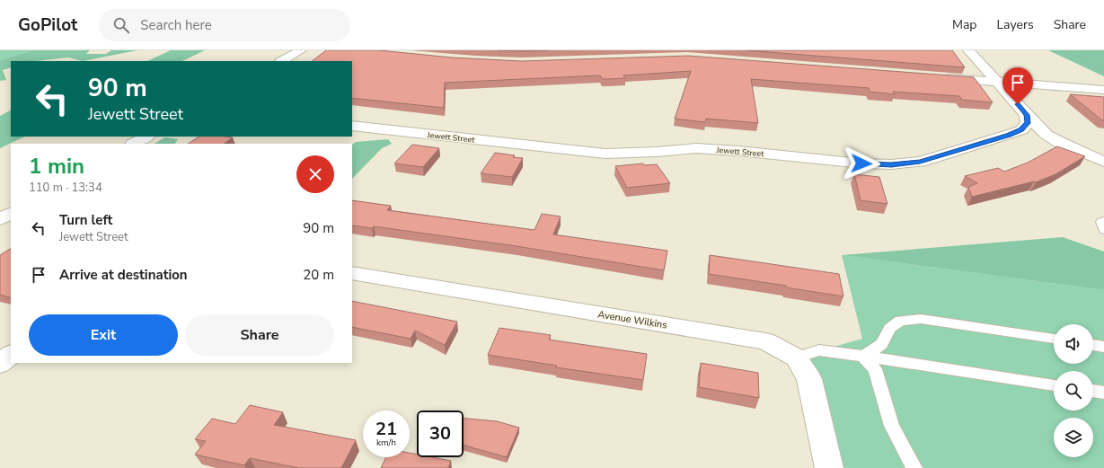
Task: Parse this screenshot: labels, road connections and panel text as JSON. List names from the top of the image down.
{
  "streets": {
    "street": ["Jewett Street", "Avenue Wilkins"]
  },
  "page": {
    "header": "GoPilot",
    "search": "Search here",
    "nav": ["Map", "Layers", "Share"],
    "turn": ["90 m", "Jewett Street"],
    "heading": ["1 min", "110 m · 13:34"],
    "list": [
      {
        "name": "Turn left",
        "note": "Jewett Street",
        "value": "90 m"
      },
      {
        "name": "Arrive at destination",
        "value": "20 m"
      }
    ],
    "buttons": ["Exit", "Share"],
    "speed": "21 km/h",
    "limit": "30"
  }
}
